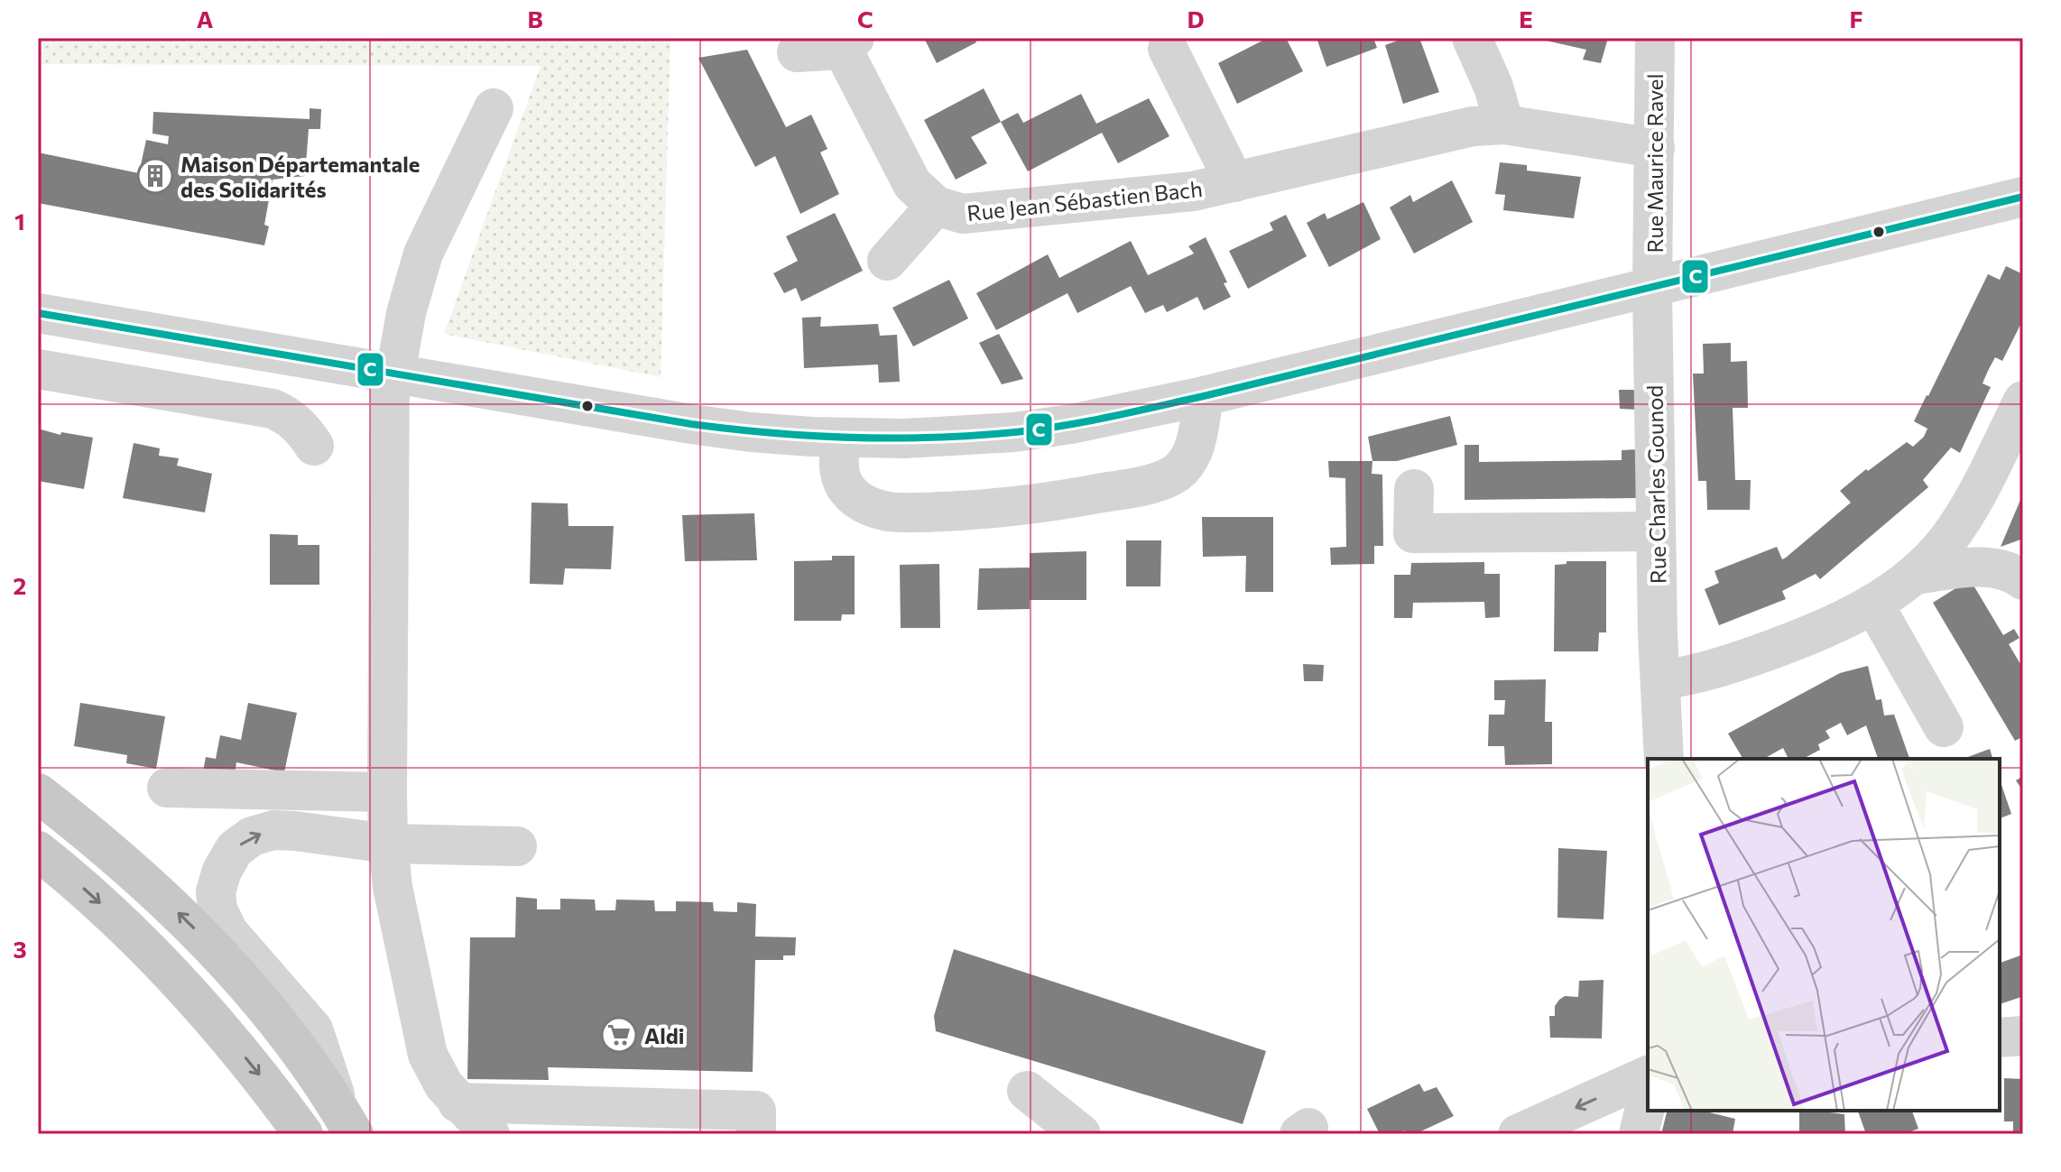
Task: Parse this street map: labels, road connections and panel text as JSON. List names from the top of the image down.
{
  "streets": {
    "street": ["Rue Maurice Ravel", "Rue Jean Sébastien Bach", "Rue Charles Gounod"]
  },
  "crossings": [
    ["Rue Maurice Ravel", "Rue Jean Sébastien Bach"],
    ["Rue Maurice Ravel", "Rue Charles Gounod"]
  ],
  "places": {
    "building": ["Maison Départemantale des Solidarités"],
    "supermarket": ["Aldi"]
  },
  "lines": ["transit line C"],
  "grid": {
    "columns": [
      "A",
      "B",
      "C",
      "D",
      "E",
      "F"
    ],
    "rows": ["1", "2", "3"]
  }
}
